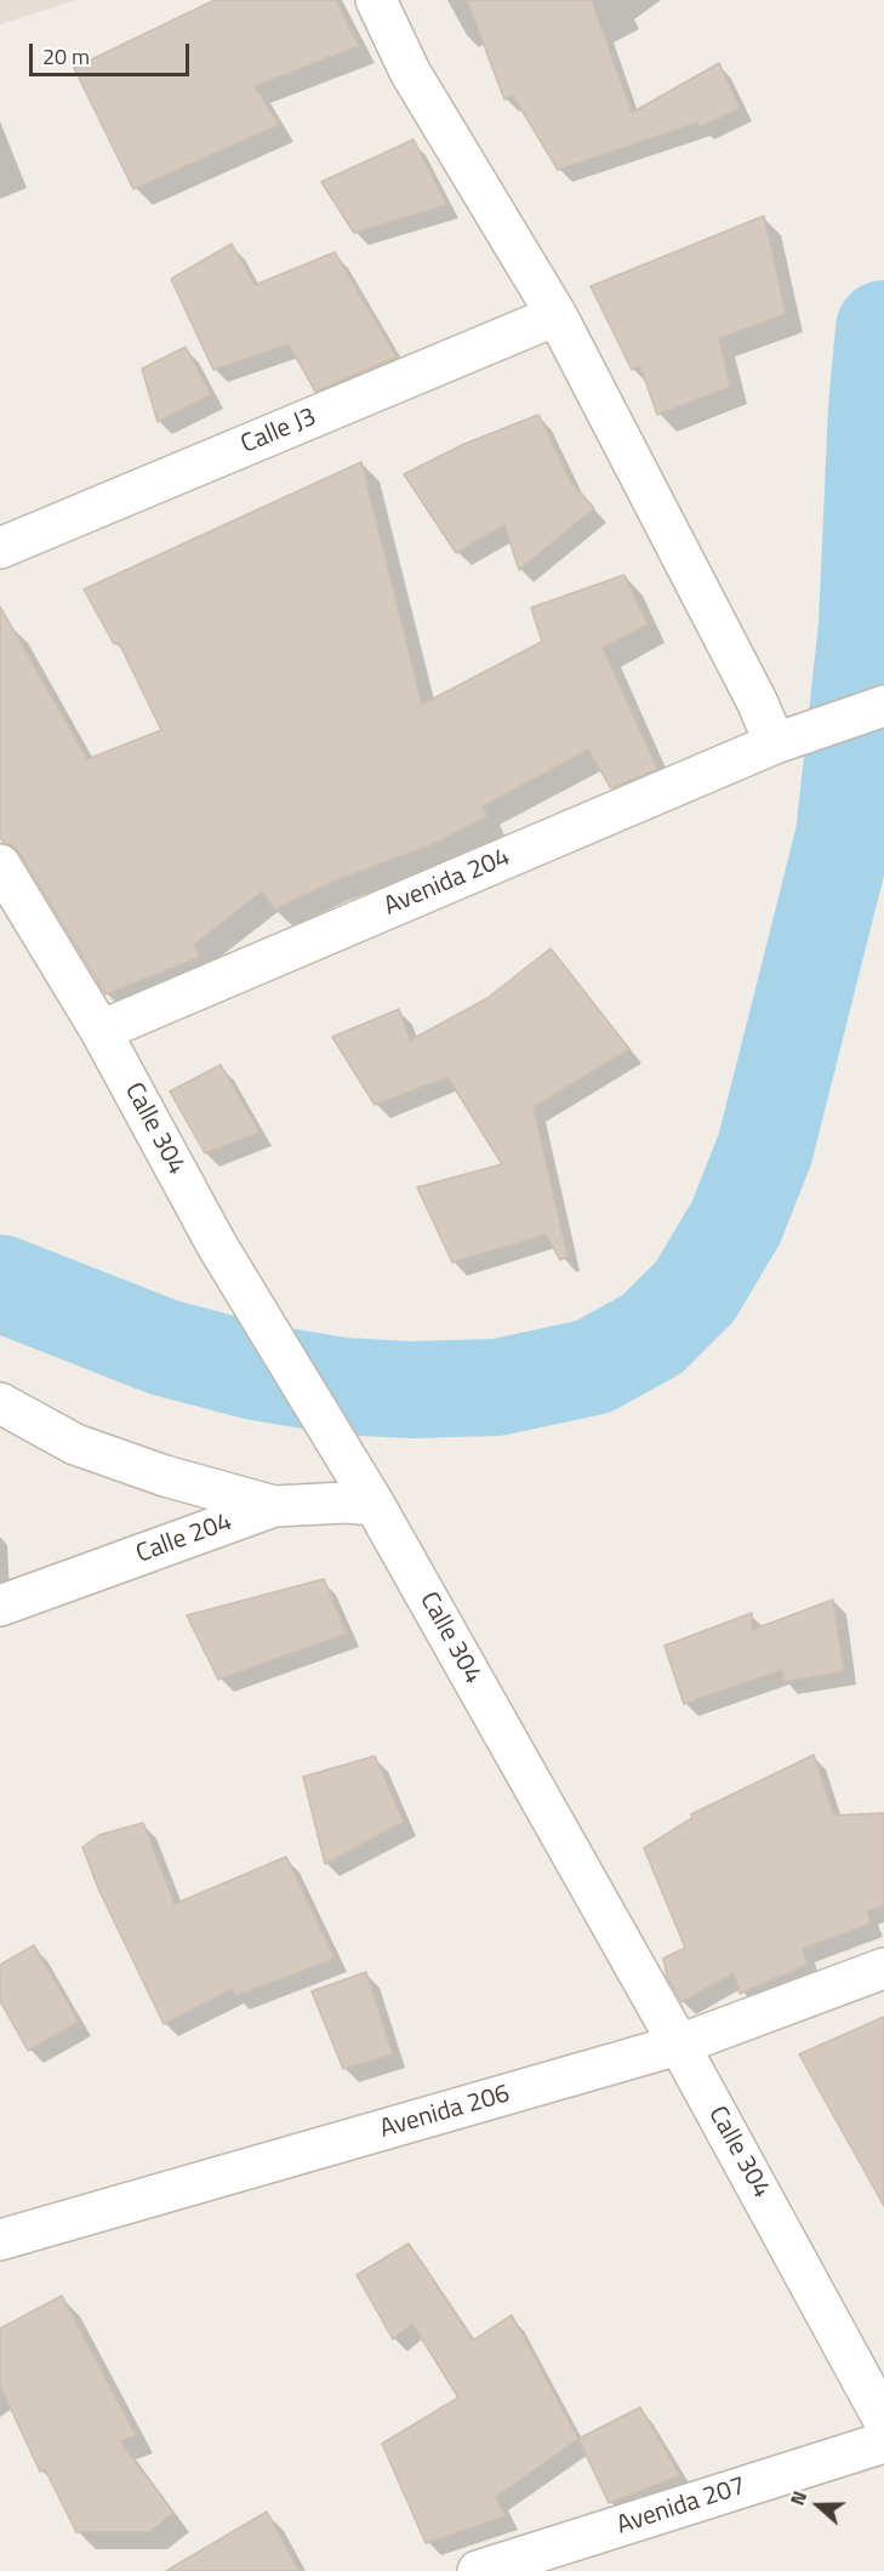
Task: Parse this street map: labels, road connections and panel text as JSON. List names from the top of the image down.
{
  "streets": {
    "street": [
      "Calle J3",
      "Avenida 204",
      "Calle 304",
      "Calle 204",
      "Avenida 206",
      "Avenida 207"
    ]
  },
  "crossings": [
    ["Avenida 204", "Calle 304"],
    ["Calle 304", "Calle 204"],
    ["Calle 304", "Avenida 206"]
  ],
  "scale_bar": "20 m",
  "north": "left"
}
